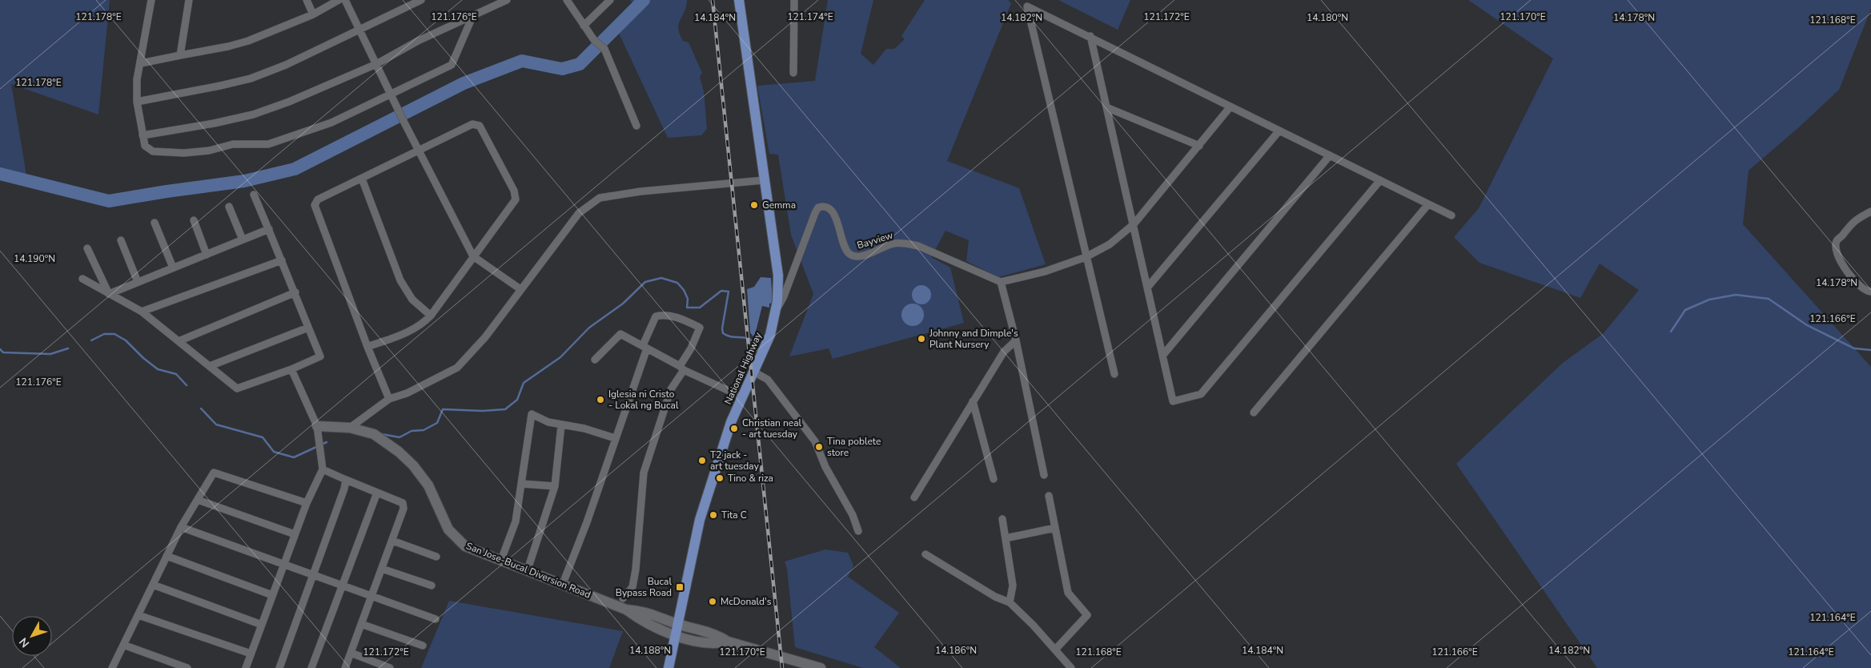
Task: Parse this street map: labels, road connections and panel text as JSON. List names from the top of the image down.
{
  "streets": {
    "main road": ["National Highway", "San Jose-Bucal Diversion Road"],
    "street": ["Bayview"]
  },
  "crossings": [
    ["Bayview", "National Highway"],
    ["National Highway", "San Jose-Bucal Diversion Road"]
  ],
  "places": {
    "other": [
      "Gemma",
      "Johnny and Dimple's Plant Nursery",
      "Iglesia ni Cristo - Lokal ng Bucal",
      "Christian neal - art tuesday",
      "Tina poblete store",
      "T2 jack - art tuesday",
      "Tino & riza",
      "Tita C",
      "McDonald's"
    ],
    "transit": ["Bucal Bypass Road"]
  },
  "north": "bottom left",
  "coordinates": [
    "121.178°E",
    "121.176°E",
    "121.174°E",
    "121.172°E",
    "121.170°E",
    "14.184°N",
    "14.182°N",
    "14.180°N",
    "14.178°N",
    "121.168°E",
    "14.190°N",
    "121.166°E",
    "121.164°E",
    "14.188°N",
    "14.186°N"
  ]
}
